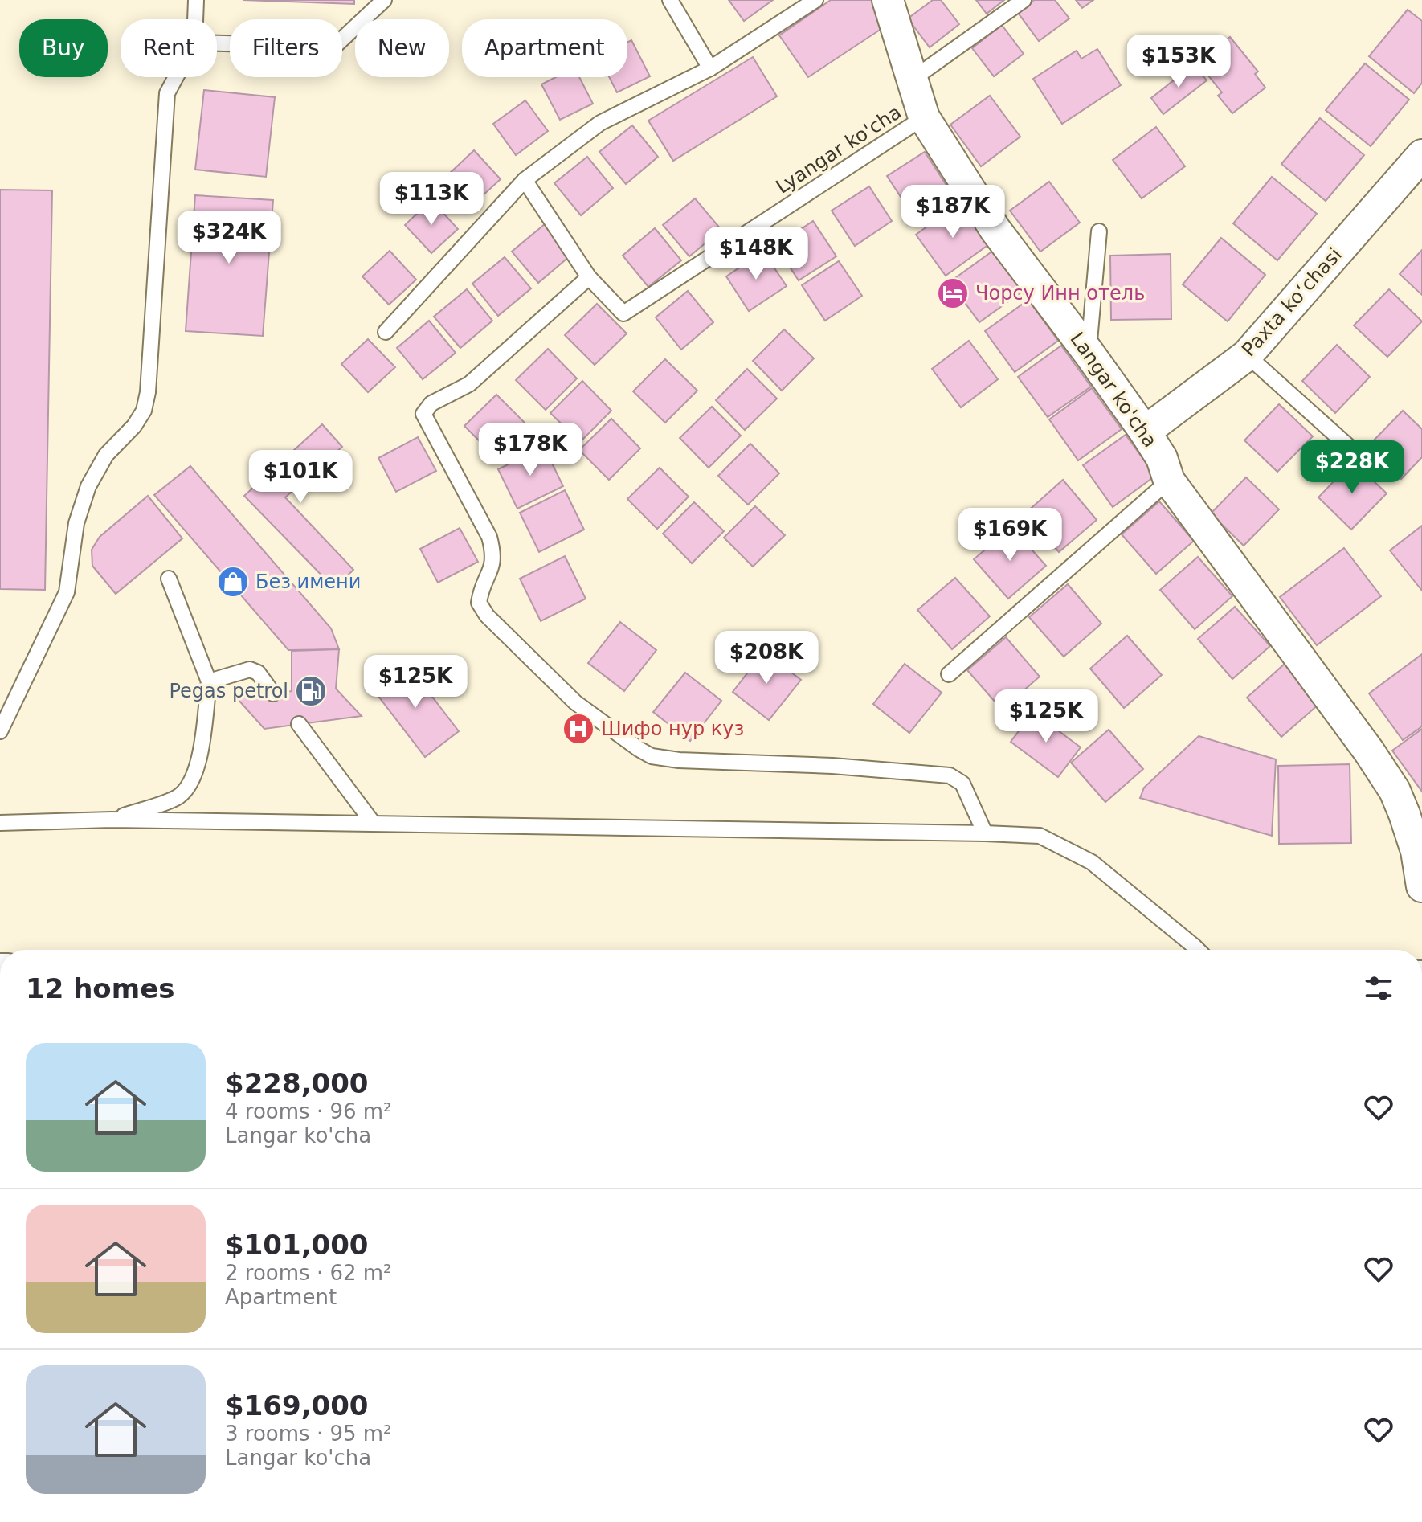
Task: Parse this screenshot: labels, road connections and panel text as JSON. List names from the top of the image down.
{
  "streets": {
    "street": ["Paxta ko‘chasi", "Langar ko'cha"],
    "lane": ["Lyangar ko'cha"]
  },
  "crossings": [
    ["Lyangar ko'cha", "Langar ko'cha"],
    ["Paxta ko‘chasi", "Langar ko'cha"]
  ],
  "places": {
    "hotel": ["Чорсу Инн отель"],
    "shop": ["Без имени"],
    "fuel station": ["Pegas petrol"],
    "hospital": ["Шифо нур куз"]
  },
  "page": {
    "chip": [
      "Buy",
      "Rent",
      "Filters",
      "New",
      "Apartment"
    ],
    "price": [
      "$153K",
      "$113K",
      "$187K",
      "$324K",
      "$148K",
      "$178K",
      "$228K",
      "$101K",
      "$169K",
      "$208K",
      "$125K",
      "$125K"
    ],
    "heading": "12 homes",
    "list": [
      {
        "name": "$228,000",
        "note": "4 rooms · 96 m² · Langar ko'cha"
      },
      {
        "name": "$101,000",
        "note": "2 rooms · 62 m² · Apartment"
      },
      {
        "name": "$169,000",
        "note": "3 rooms · 95 m² · Langar ko'cha"
      }
    ]
  }
}
